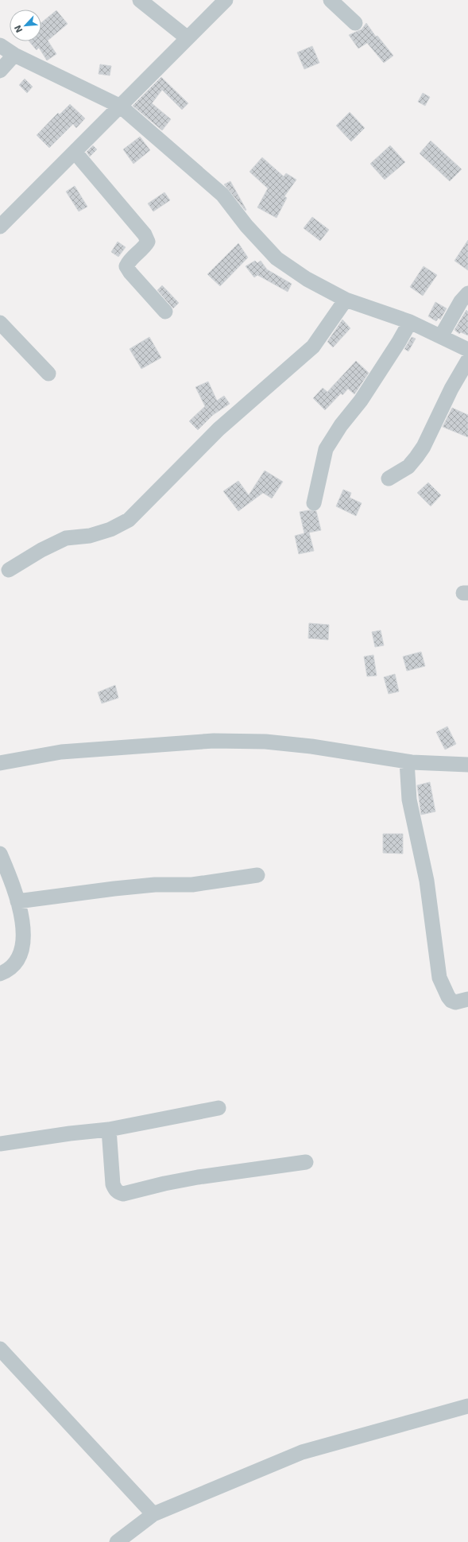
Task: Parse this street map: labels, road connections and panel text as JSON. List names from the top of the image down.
{
  "north": "bottom left"
}
